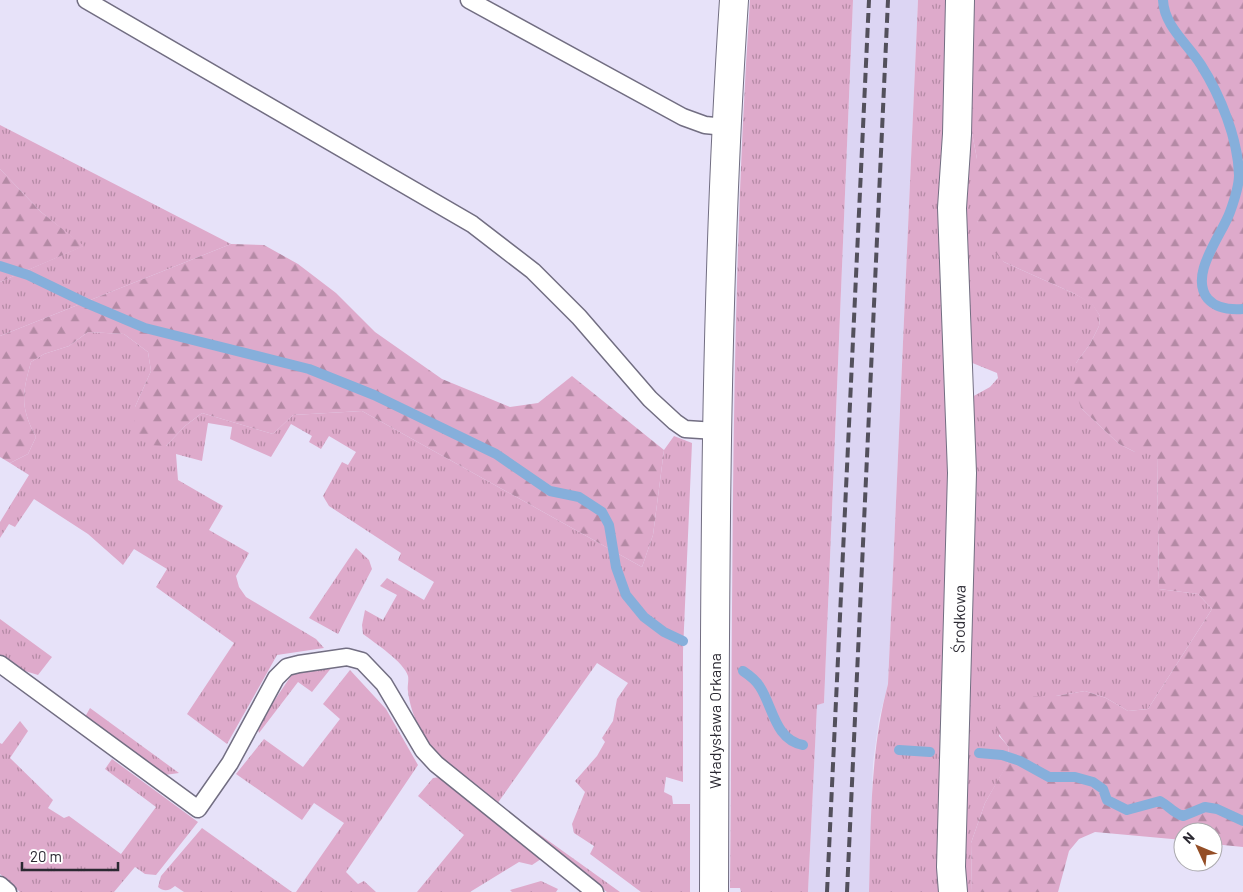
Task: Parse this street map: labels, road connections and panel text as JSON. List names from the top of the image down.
{
  "streets": {
    "street": ["Środkowa", "Władysława Orkana"]
  },
  "scale_bar": "20 m",
  "north": "top left"
}
